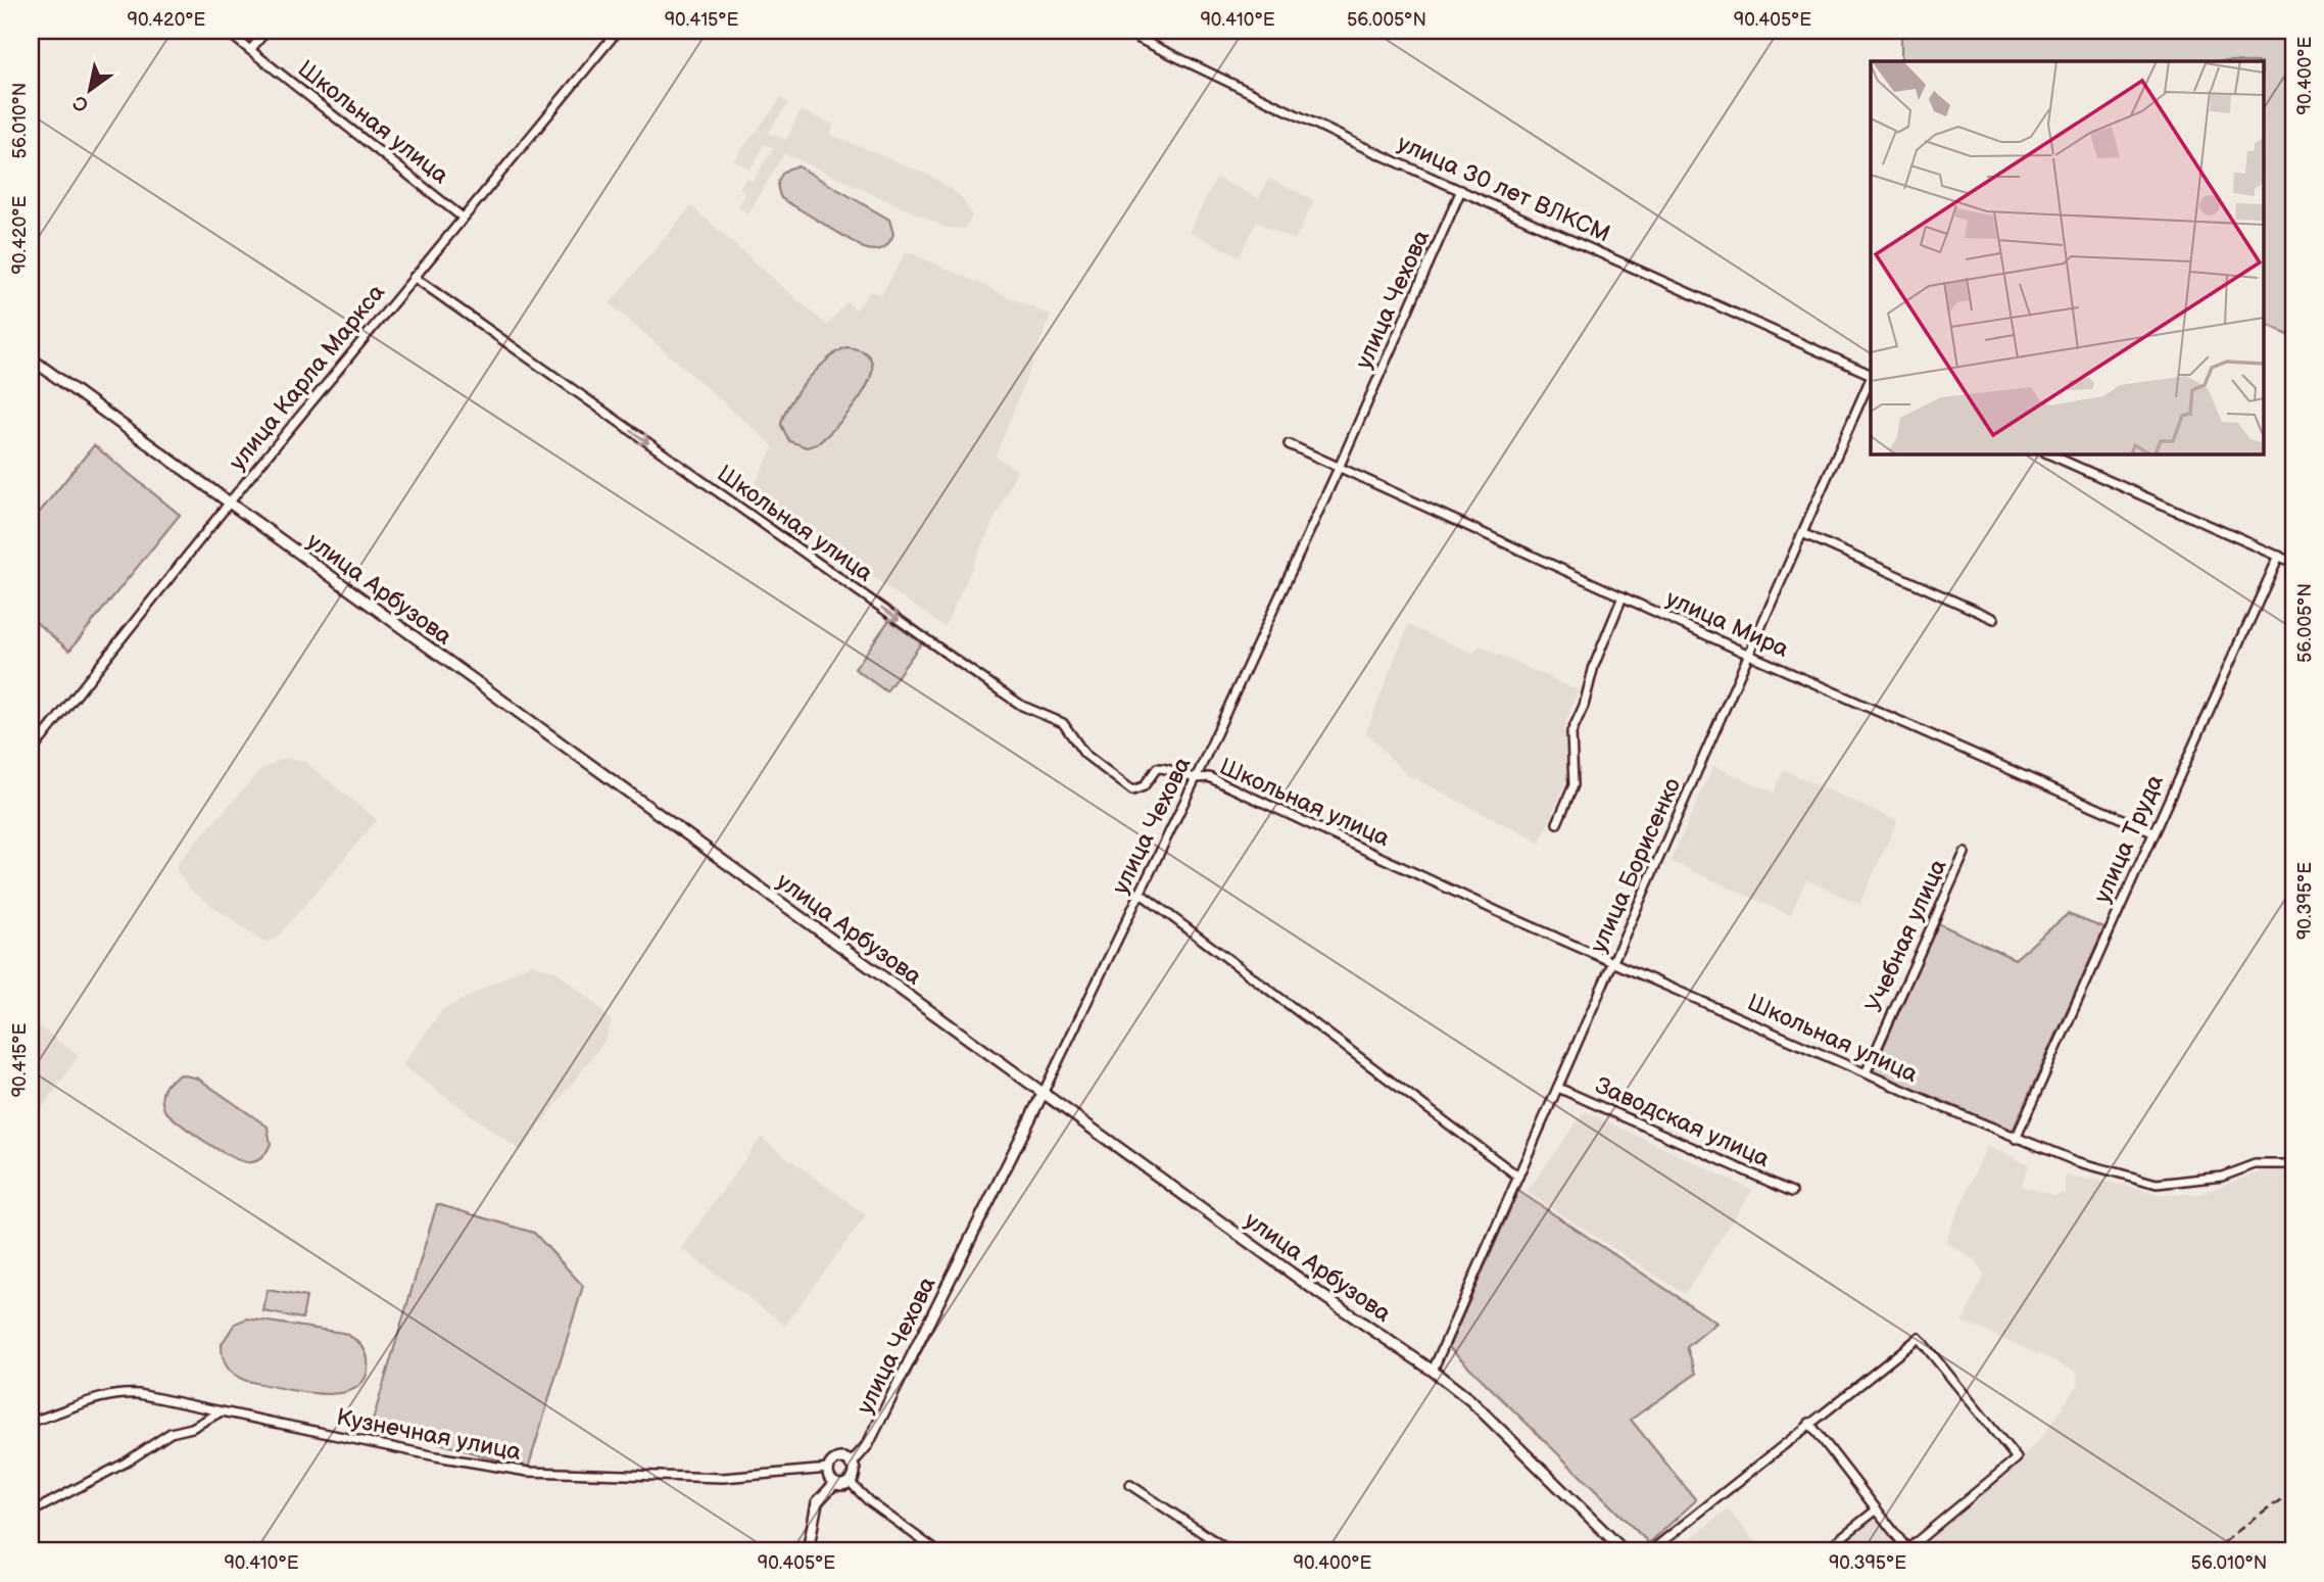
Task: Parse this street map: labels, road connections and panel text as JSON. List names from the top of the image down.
{
  "streets": {
    "street": [
      "Школьная улица",
      "улица 30 лет ВЛКСМ",
      "улица Чехова",
      "улица Карла Маркса",
      "улица Арбузова",
      "улица Мира",
      "улица Труда",
      "улица Борисенко",
      "Учебная улица",
      "Заводская улица",
      "Кузнечная улица"
    ]
  },
  "crossings": [
    ["Школьная улица", "улица Чехова"],
    ["Школьная улица", "улица Карла Маркса"],
    ["Школьная улица", "улица Труда"],
    ["Школьная улица", "улица Борисенко"],
    ["Школьная улица", "Учебная улица"],
    ["улица 30 лет ВЛКСМ", "улица Чехова"],
    ["улица Чехова", "улица Арбузова"],
    ["улица Чехова", "улица Мира"],
    ["улица Чехова", "Кузнечная улица"],
    ["улица Карла Маркса", "улица Арбузова"],
    ["улица Арбузова", "улица Борисенко"],
    ["улица Мира", "улица Труда"],
    ["улица Мира", "улица Борисенко"],
    ["улица Борисенко", "Заводская улица"]
  ],
  "one_way": ["Школьная улица"],
  "north": "bottom left",
  "coordinates": [
    "90.420°E",
    "90.415°E",
    "90.410°E",
    "56.005°N",
    "90.405°E",
    "90.400°E",
    "56.010°N",
    "90.395°E"
  ]
}
